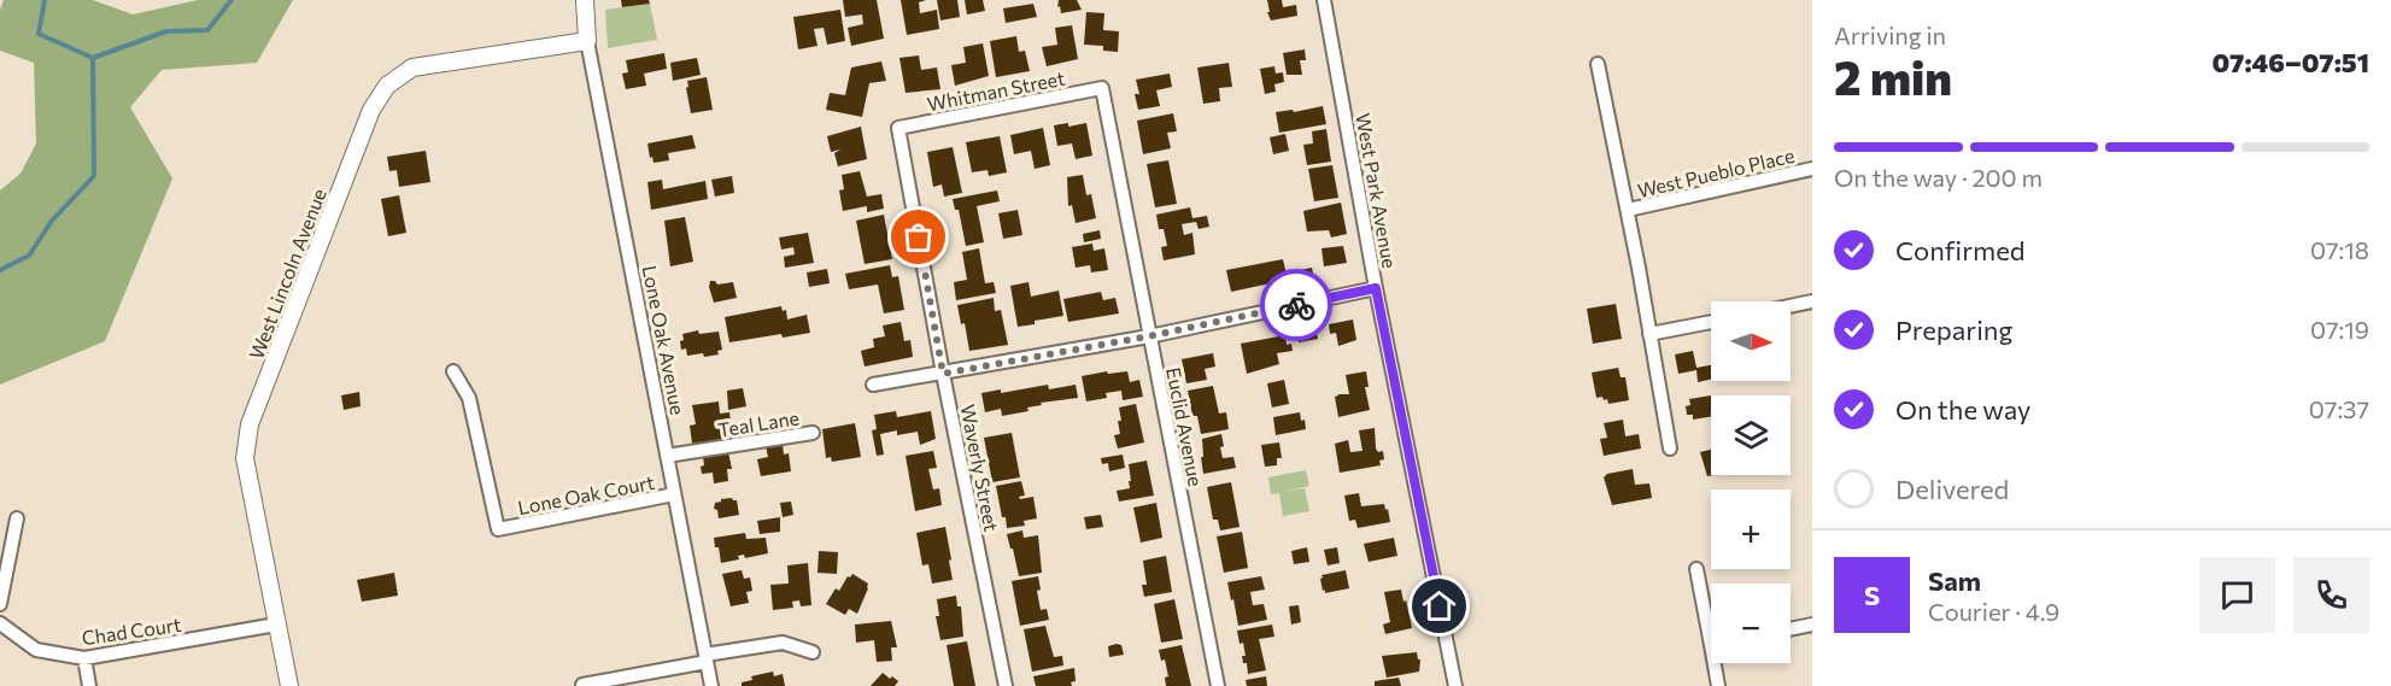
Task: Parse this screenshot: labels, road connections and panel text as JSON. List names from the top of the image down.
{
  "streets": {
    "street": [
      "Whitman Street",
      "West Pueblo Place",
      "West Park Avenue",
      "West Lincoln Avenue",
      "Lone Oak Avenue",
      "Teal Lane",
      "Euclid Avenue",
      "Waverly Street",
      "Lone Oak Court",
      "Chad Court"
    ]
  },
  "crossings": [
    ["Whitman Street", "Euclid Avenue"],
    ["Whitman Street", "Waverly Street"],
    ["West Lincoln Avenue", "Lone Oak Avenue"],
    ["West Lincoln Avenue", "Chad Court"],
    ["Lone Oak Avenue", "Teal Lane"],
    ["Lone Oak Avenue", "Lone Oak Court"]
  ],
  "north": "right",
  "page": {
    "heading": ["2 min", "Arriving in", "07:46–07:51"],
    "panel": ["Sam", "Courier · 4.9"],
    "bar": "On the way · 200 m",
    "list": [
      ["Confirmed", "07:18"],
      ["Preparing", "07:19"],
      ["On the way", "07:37"],
      "Delivered"
    ],
    "map_buttons": ["+", "−"],
    "round": "S"
  }
}
